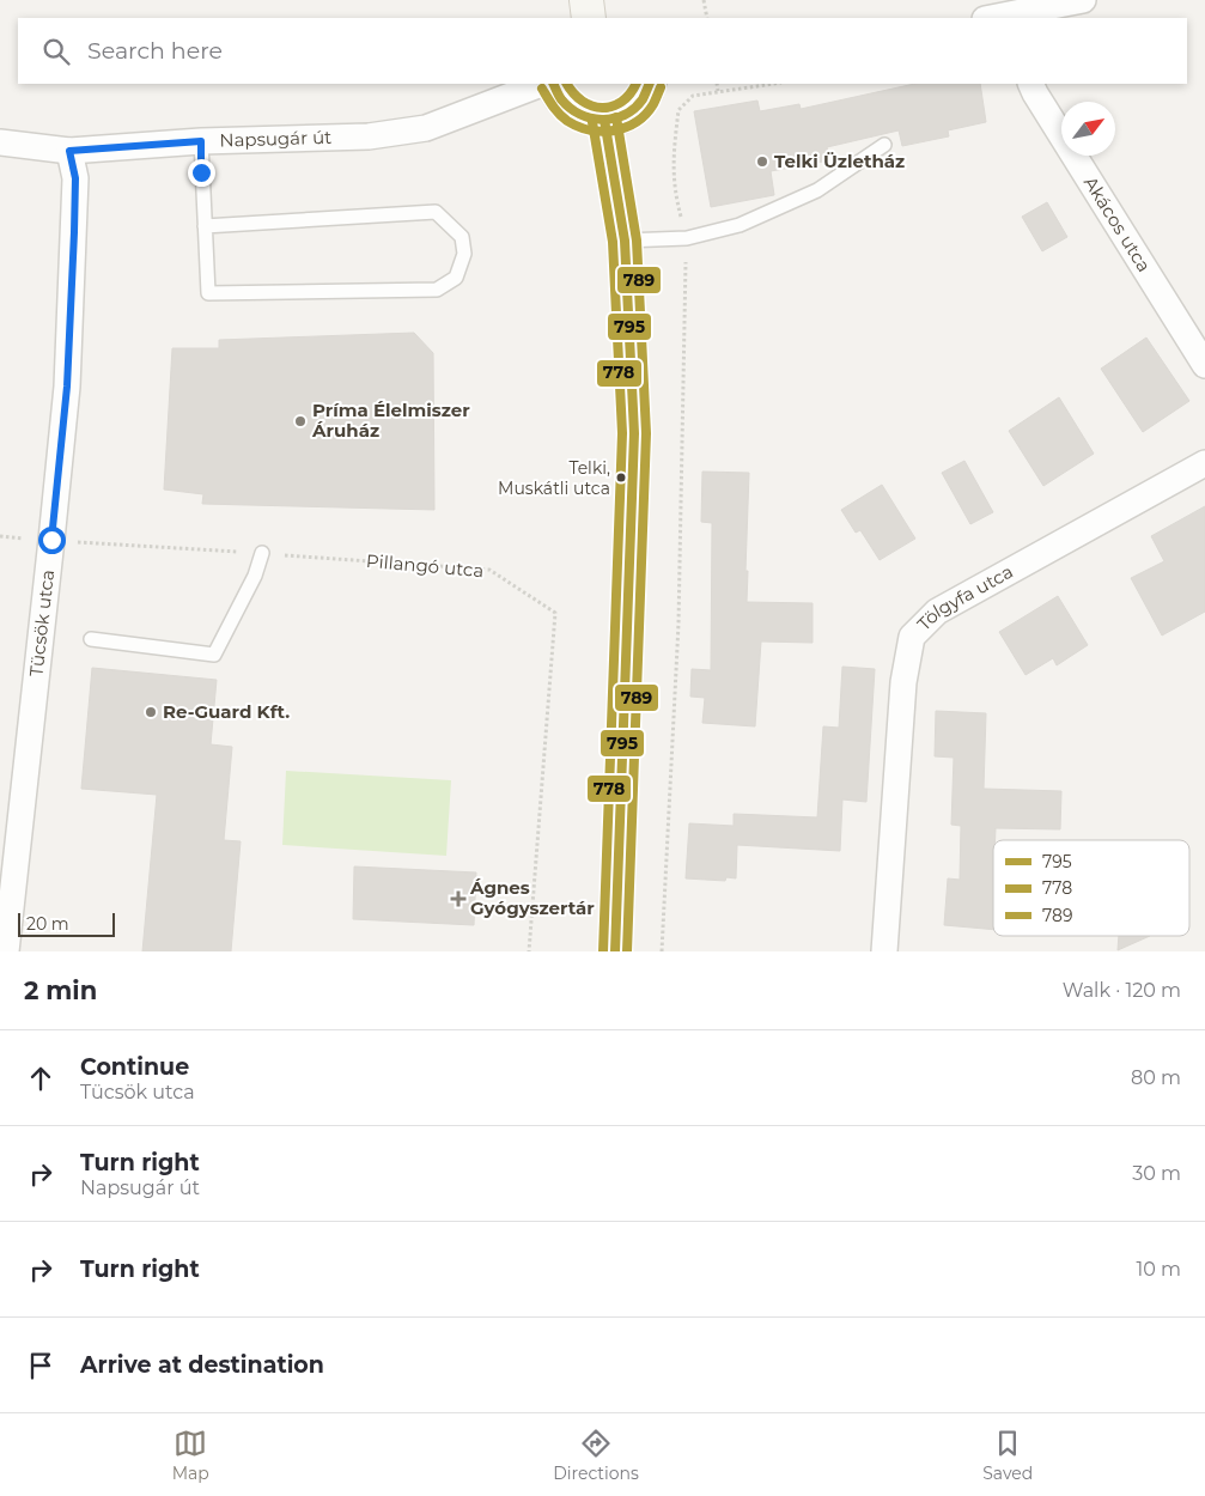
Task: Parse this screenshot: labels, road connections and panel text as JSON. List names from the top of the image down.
{
  "streets": {
    "street": [
      "Napsugár út",
      "Akácos utca",
      "Tölgyfa utca",
      "Tücsök utca"
    ],
    "path": ["Pillangó utca"]
  },
  "crossings": [
    ["Napsugár út", "Tücsök utca"],
    ["Pillangó utca", "Tücsök utca"]
  ],
  "places": {
    "other": [
      "Telki Üzletház",
      "Príma Élelmiszer Áruház",
      "Telki, Muskátli utca",
      "Re-Guard Kft."
    ],
    "health": ["Ágnes Gyógyszertár"]
  },
  "lines": ["transit line 795", "transit line 789", "transit line 778"],
  "legend": ["795", "778", "789"],
  "scale_bar": "20 m",
  "north": "top right",
  "page": {
    "search": "Search here",
    "scale": "20 m",
    "heading": ["2 min", "Walk · 120 m"],
    "list": [
      ["Continue", "Tücsök utca", "80 m"],
      ["Turn right", "Napsugár út", "30 m"],
      ["Turn right", "10 m"],
      "Arrive at destination"
    ],
    "nav": ["Map", "Directions", "Saved"]
  }
}
